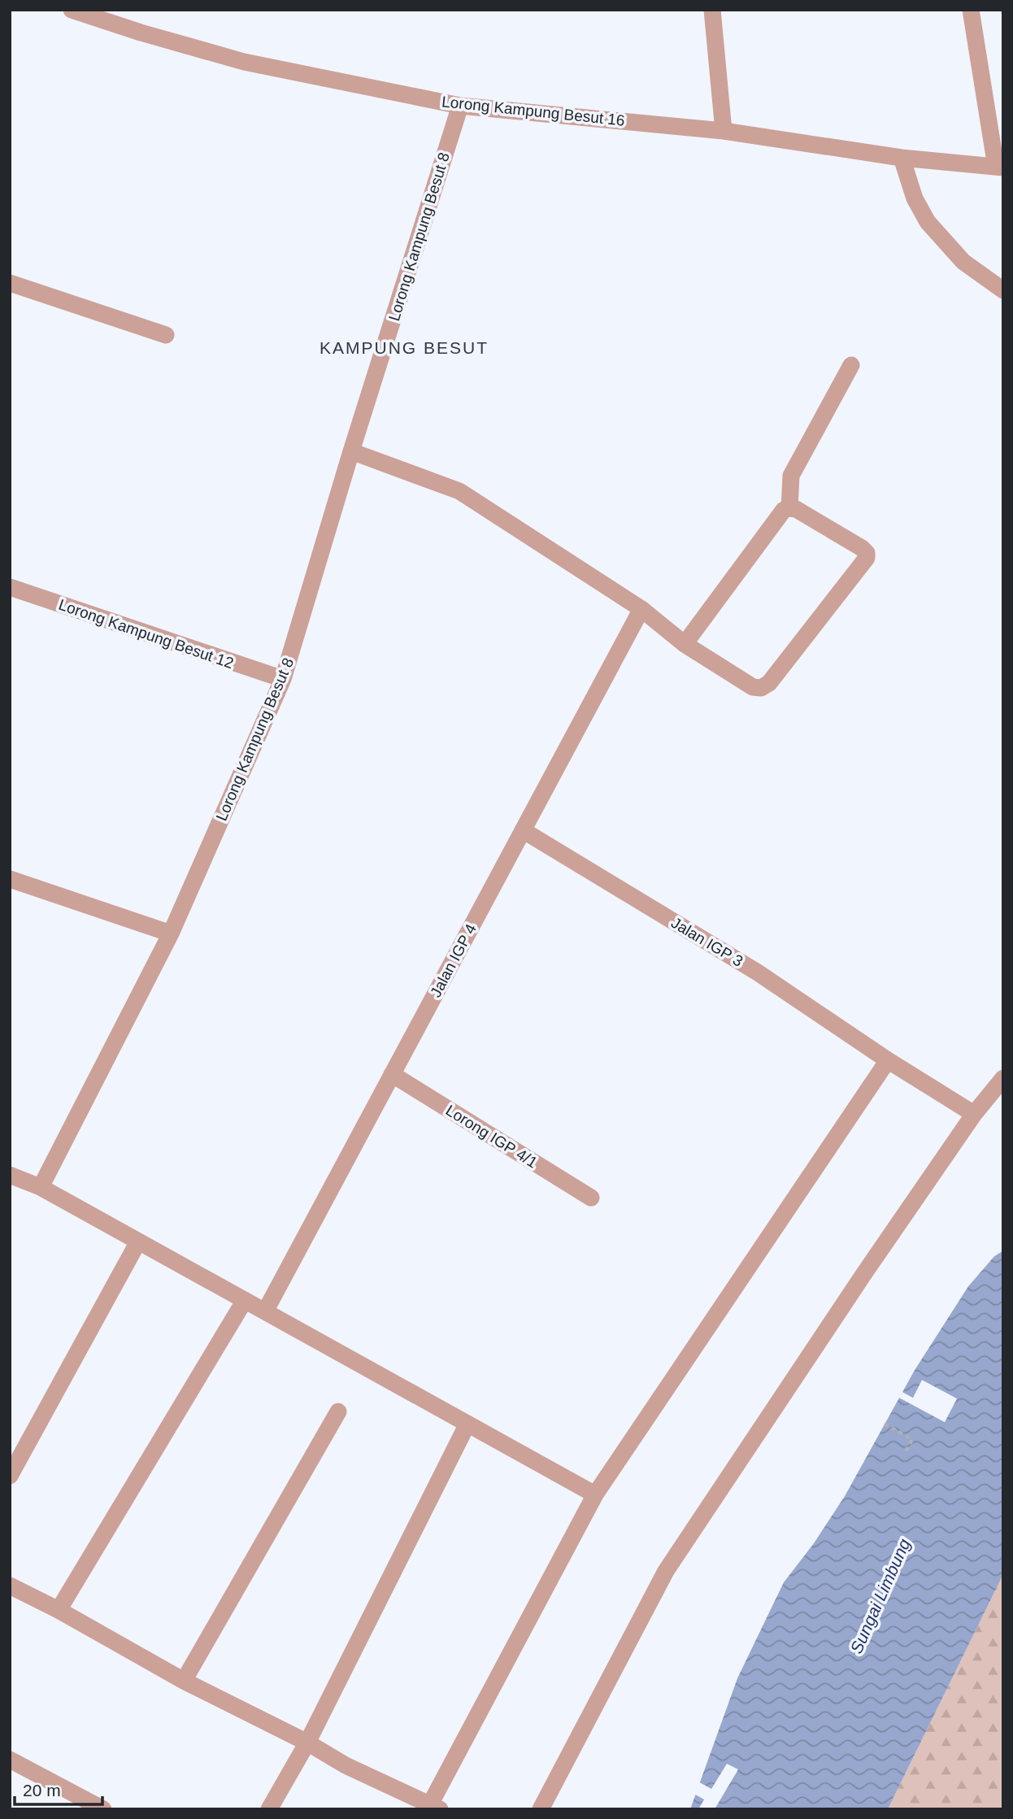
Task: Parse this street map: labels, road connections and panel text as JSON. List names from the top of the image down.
{
  "streets": {
    "street": [
      "Lorong Kampung Besut 16",
      "Lorong Kampung Besut 8",
      "Lorong Kampung Besut 12",
      "Jalan IGP 3",
      "Jalan IGP 4",
      "Lorong IGP 4/1"
    ]
  },
  "crossings": [
    ["Lorong Kampung Besut 16", "Lorong Kampung Besut 8"],
    ["Lorong Kampung Besut 8", "Lorong Kampung Besut 12"],
    ["Jalan IGP 3", "Jalan IGP 4"],
    ["Jalan IGP 4", "Lorong IGP 4/1"]
  ],
  "districts": ["KAMPUNG BESUT"],
  "water": ["Sungai Limbung"],
  "scale_bar": "20 m"
}
